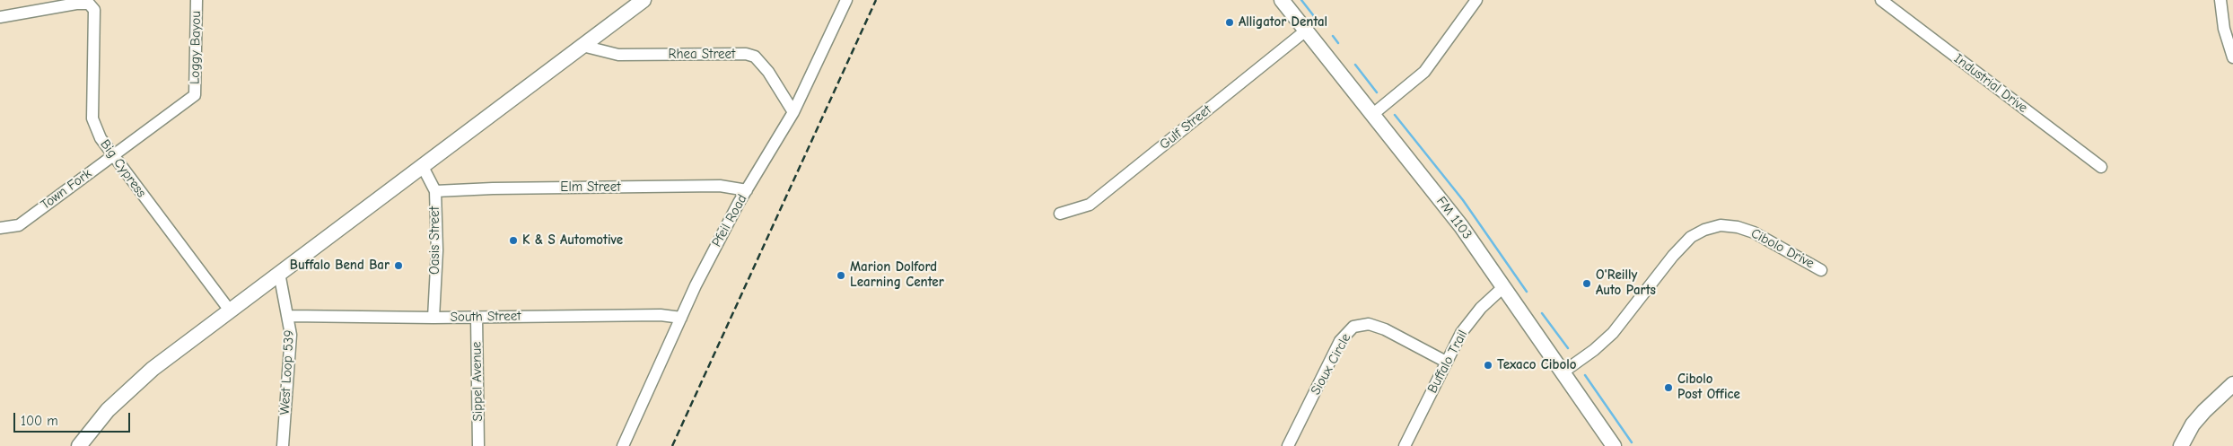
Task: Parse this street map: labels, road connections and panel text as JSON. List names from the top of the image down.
{
  "streets": {
    "main road": ["FM 1103"],
    "street": [
      "Loggy Bayou",
      "Rhea Street",
      "Industrial Drive",
      "Gulf Street",
      "Big Cypress",
      "Elm Street",
      "Town Fork",
      "Pfeil Road",
      "Oasis Street",
      "Cibolo Drive",
      "South Street",
      "Buffalo Trail",
      "Sioux Circle",
      "West Loop 539",
      "Sippel Avenue"
    ]
  },
  "crossings": [
    ["Loggy Bayou", "Town Fork"],
    ["Rhea Street", "Pfeil Road"],
    ["Gulf Street", "FM 1103"],
    ["Big Cypress", "Town Fork"],
    ["Elm Street", "Pfeil Road"],
    ["Elm Street", "Oasis Street"],
    ["FM 1103", "Cibolo Drive"],
    ["FM 1103", "Buffalo Trail"],
    ["Pfeil Road", "South Street"],
    ["Oasis Street", "South Street"],
    ["South Street", "West Loop 539"],
    ["South Street", "Sippel Avenue"],
    ["Buffalo Trail", "Sioux Circle"]
  ],
  "places": [
    "Alligator Dental",
    "K & S Automotive",
    "Buffalo Bend Bar",
    "Marion Dolford Learning Center",
    "O'Reilly Auto Parts",
    "Texaco Cibolo",
    "Cibolo Post Office"
  ],
  "scale_bar": "100 m"
}
